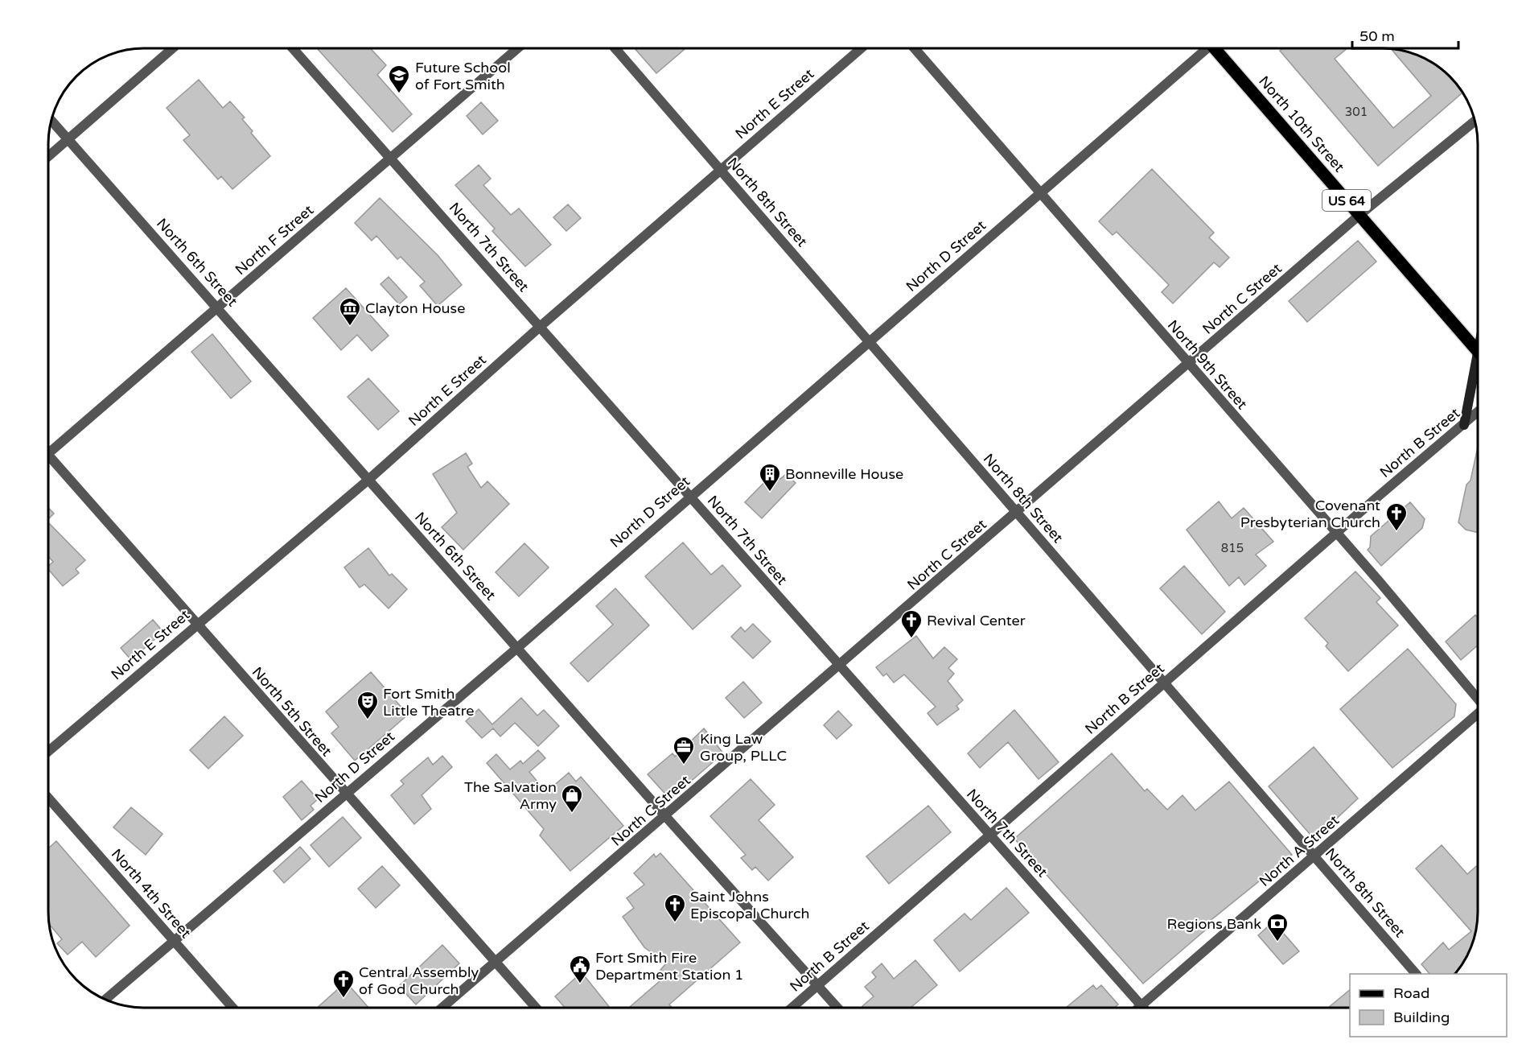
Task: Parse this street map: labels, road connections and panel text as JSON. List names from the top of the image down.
{
  "streets": {
    "main road": ["North 10th Street", "US 64"],
    "street": [
      "North E Street",
      "North 8th Street",
      "North F Street",
      "North 7th Street",
      "North D Street",
      "North 6th Street",
      "North C Street",
      "North 9th Street",
      "North B Street",
      "North 5th Street",
      "North A Street",
      "North 4th Street"
    ]
  },
  "crossings": [
    ["North E Street", "North 8th Street"],
    ["North E Street", "North 7th Street"],
    ["North E Street", "North 6th Street"],
    ["North E Street", "North 5th Street"],
    ["North 10th Street", "North C Street"],
    ["North 8th Street", "North D Street"],
    ["North 8th Street", "North C Street"],
    ["North 8th Street", "North B Street"],
    ["North 8th Street", "North A Street"],
    ["North F Street", "North 7th Street"],
    ["North F Street", "North 6th Street"],
    ["North 7th Street", "North D Street"],
    ["North 7th Street", "North C Street"],
    ["North 7th Street", "North B Street"],
    ["North 7th Street", "North A Street"],
    ["North D Street", "North 6th Street"],
    ["North D Street", "North 9th Street"],
    ["North D Street", "North 5th Street"],
    ["North D Street", "North 4th Street"],
    ["North 6th Street", "North C Street"],
    ["North 6th Street", "North B Street"],
    ["North C Street", "North 9th Street"],
    ["North C Street", "North 5th Street"],
    ["North 9th Street", "North B Street"]
  ],
  "places": {
    "school or university": ["Future School of Fort Smith"],
    "museum": ["Clayton House"],
    "building": ["Bonneville House"],
    "church": [
      "Covenant Presbyterian Church",
      "Revival Center",
      "Saint Johns Episcopal Church",
      "Central Assembly of God Church"
    ],
    "theatre": ["Fort Smith Little Theatre"],
    "office": ["King Law Group, PLLC"],
    "shop": ["The Salvation Army"],
    "bank": ["Regions Bank"],
    "public building": ["Fort Smith Fire Department Station 1"]
  },
  "house_numbers": ["301", "815"],
  "legend": ["Road", "Building"],
  "scale_bar": "50 m"
}
